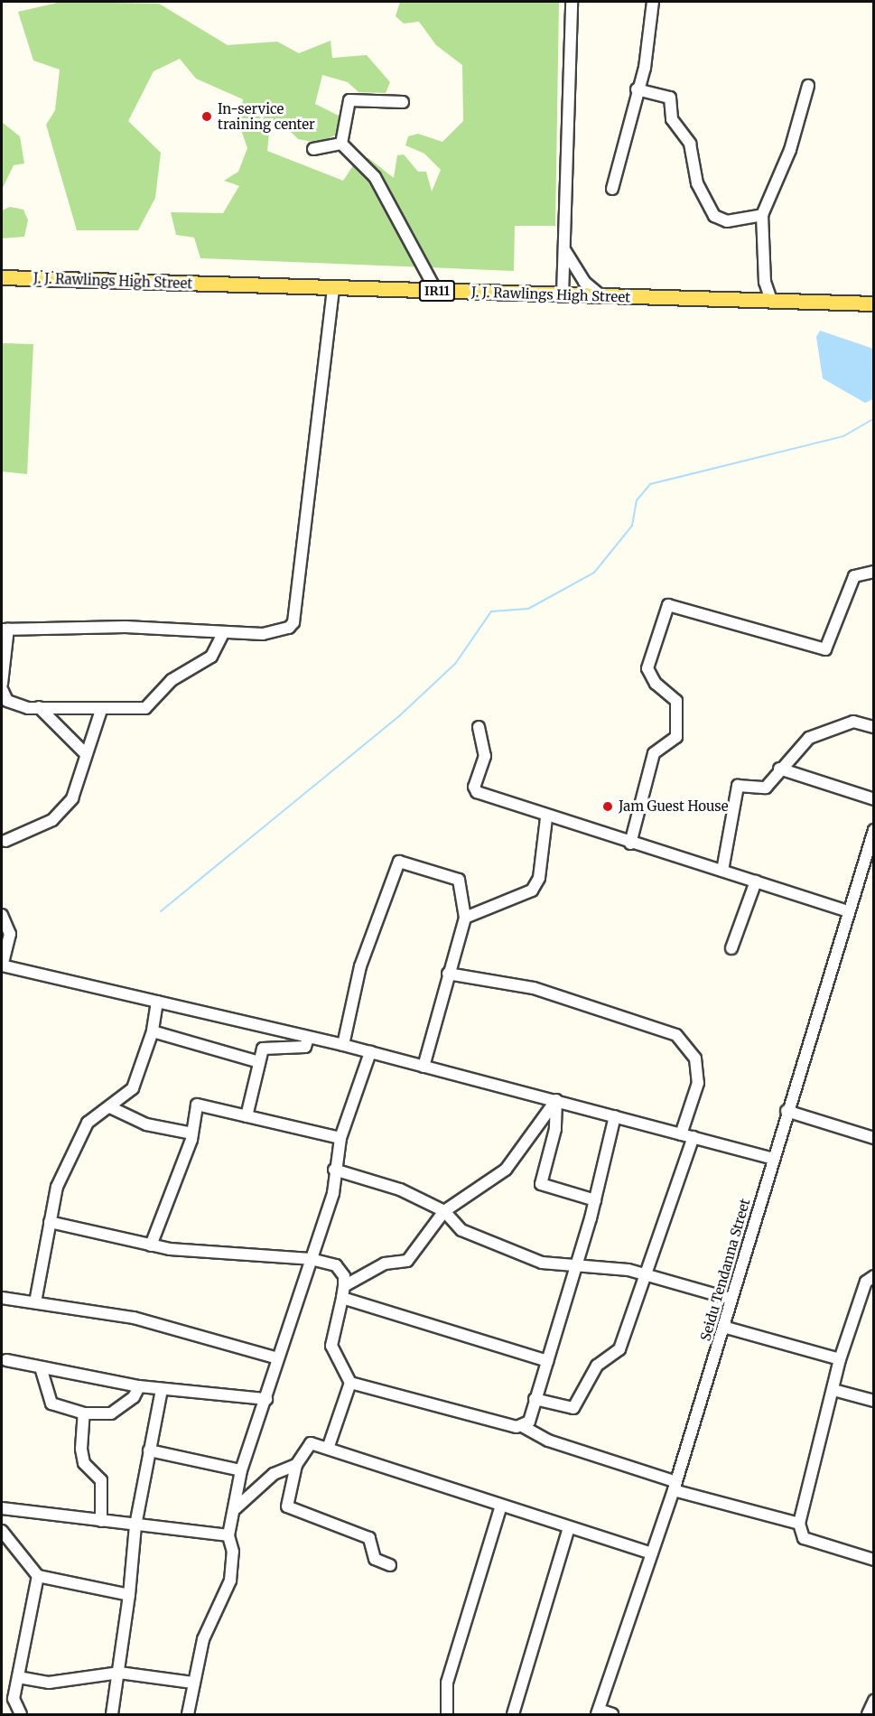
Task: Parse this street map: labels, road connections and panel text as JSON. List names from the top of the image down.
{
  "streets": {
    "main road": ["J. J. Rawlings High Street", "IR11"],
    "street": ["Seidu Tendanna Street"]
  },
  "places": ["In-service training center", "Jam Guest House"]
}
